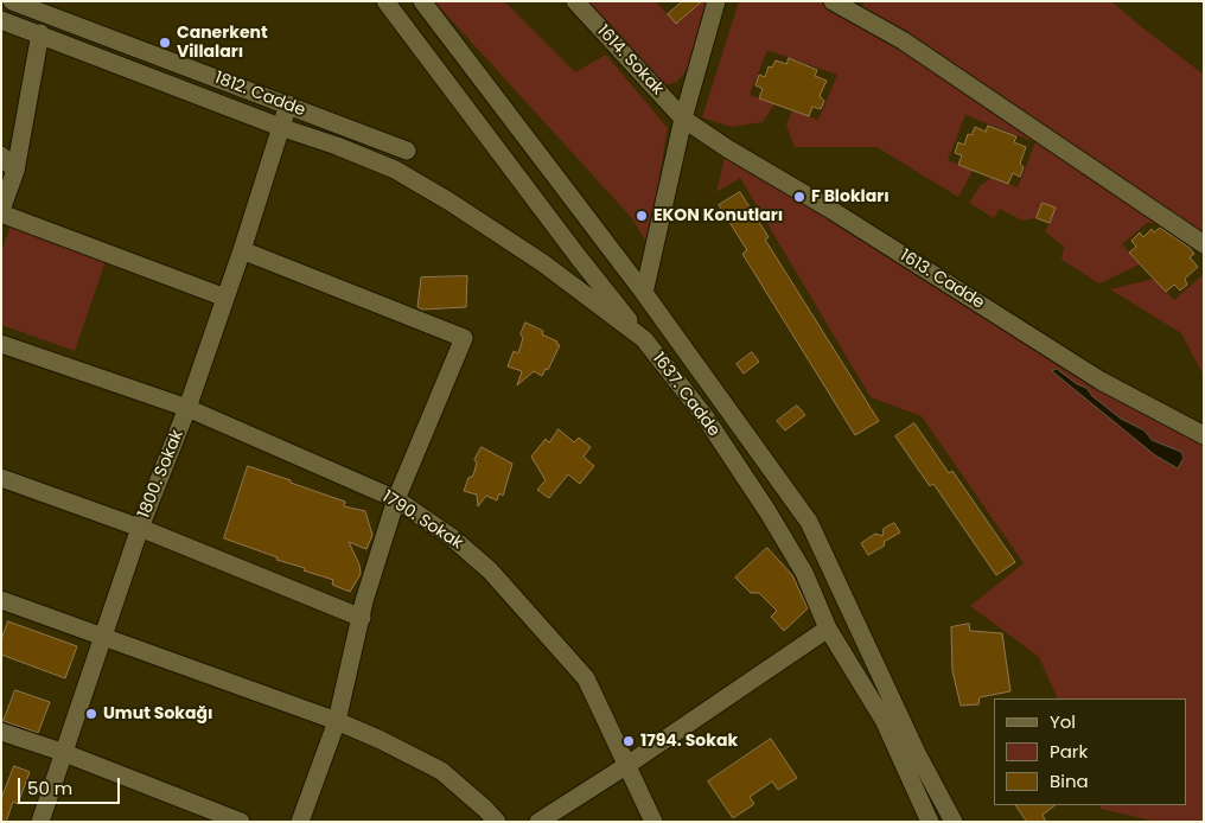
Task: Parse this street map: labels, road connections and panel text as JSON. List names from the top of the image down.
{
  "streets": {
    "street": [
      "1614. Sokak",
      "1812. Cadde",
      "1613. Cadde",
      "1637. Cadde",
      "1800. Sokak",
      "1790. Sokak"
    ]
  },
  "crossings": [
    ["1614. Sokak", "1613. Cadde"],
    ["1812. Cadde", "1637. Cadde"],
    ["1812. Cadde", "1800. Sokak"],
    ["1637. Cadde", "1800. Sokak"],
    ["1800. Sokak", "1790. Sokak"]
  ],
  "places": [
    "Canerkent Villaları",
    "F Blokları",
    "EKON Konutları",
    "Umut Sokağı",
    "1794. Sokak"
  ],
  "legend": ["Yol", "Park", "Bina"],
  "scale_bar": "50 m"
}
